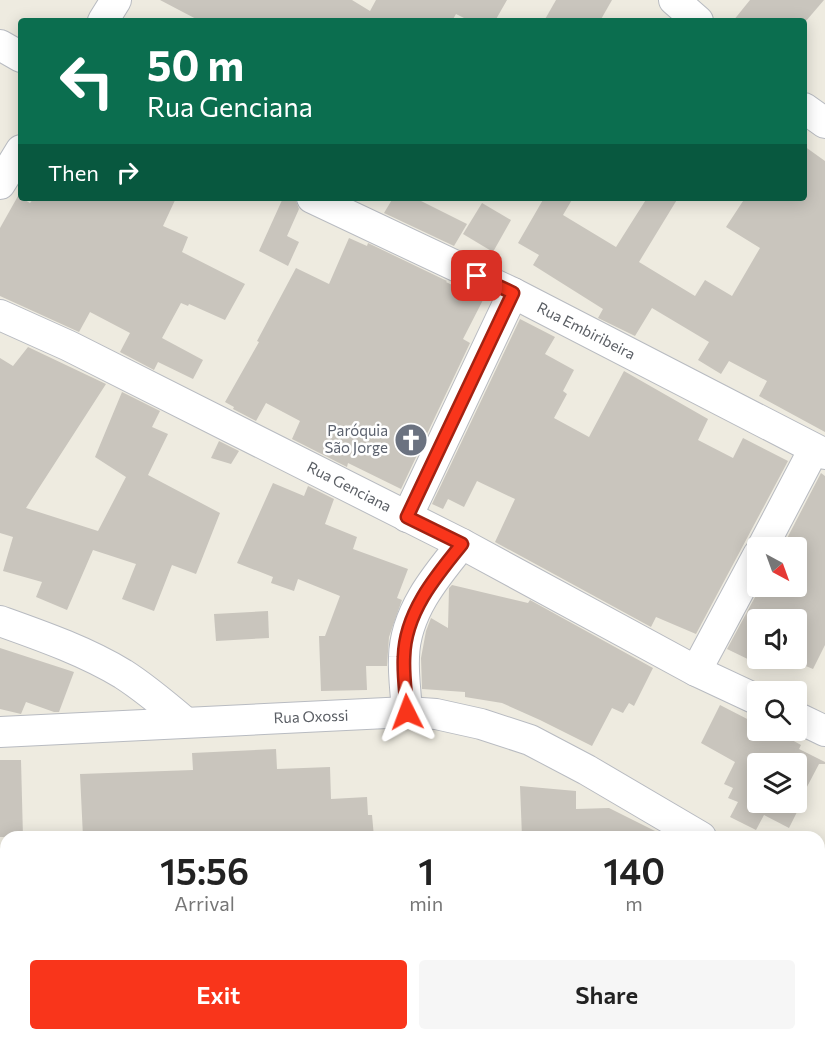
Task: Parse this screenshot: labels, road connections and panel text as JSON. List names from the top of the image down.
{
  "streets": {
    "street": ["Rua Embiribeira", "Rua Genciana", "Rua Oxossi"]
  },
  "places": {
    "church": ["Paróquia São Jorge"]
  },
  "north": "bottom right",
  "page": {
    "turn": ["50 m", "Rua Genciana"],
    "then": "Then",
    "eta": [
      "15:56",
      "Arrival",
      "1",
      "min",
      "140",
      "m"
    ],
    "buttons": ["Exit", "Share"]
  }
}
